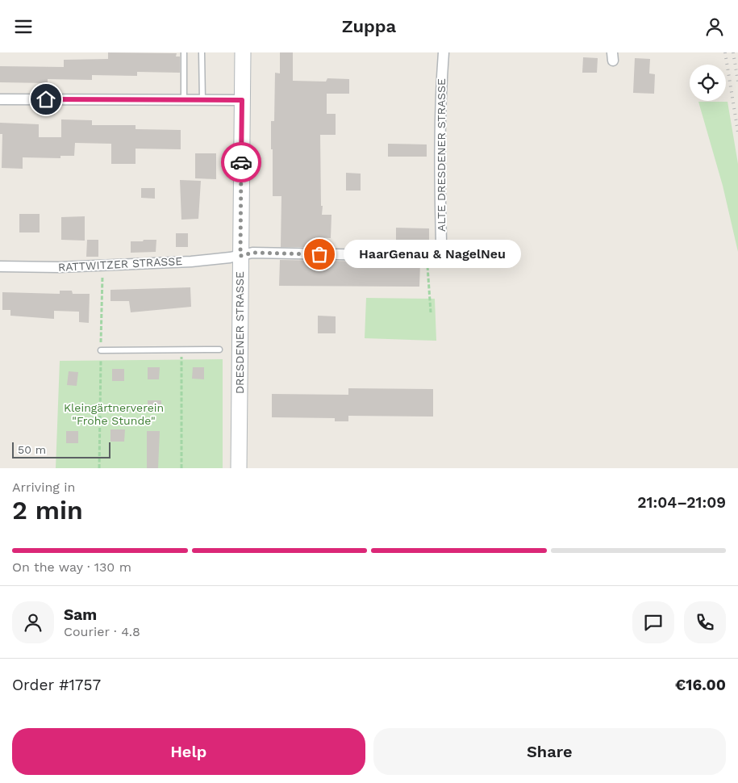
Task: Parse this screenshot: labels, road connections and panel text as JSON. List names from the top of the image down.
{
  "streets": {
    "main road": ["DRESDENER STRASSE"],
    "street": ["ALTE DRESDENER STRASSE", "RATTWITZER STRASSE"]
  },
  "crossings": [
    ["RATTWITZER STRASSE", "DRESDENER STRASSE"]
  ],
  "parks": ["Kleingärtnerverein \"Frohe Stunde\""],
  "places": ["HaarGenau & NagelNeu"],
  "scale_bar": "50 m",
  "page": {
    "header": "Zuppa",
    "bubble": "HaarGenau & NagelNeu",
    "scale": "50 m",
    "heading": ["2 min", "Arriving in", "21:04–21:09"],
    "panel": [
      "Sam",
      "Courier · 4.8",
      "Order #1757",
      "€16.00"
    ],
    "bar": "On the way · 130 m",
    "buttons": ["Help", "Share"]
  }
}
